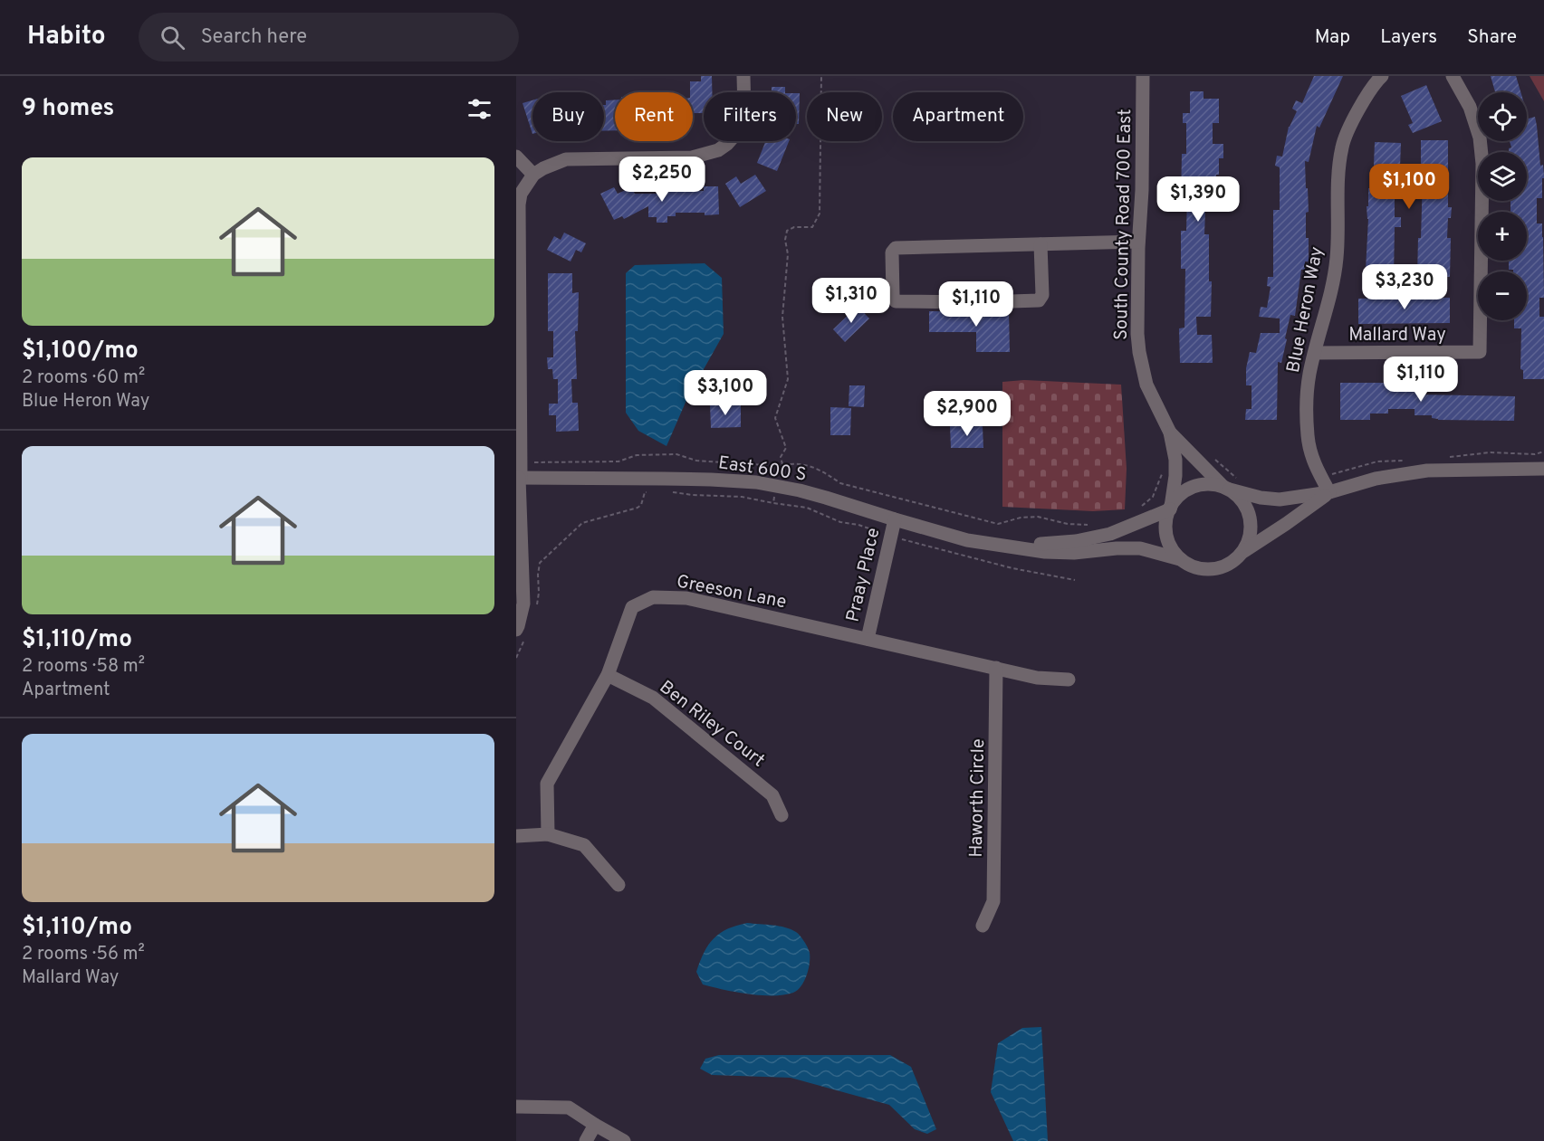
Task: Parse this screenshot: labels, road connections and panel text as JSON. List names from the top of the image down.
{
  "streets": {
    "street": [
      "South County Road 700 East",
      "Blue Heron Way",
      "Mallard Way",
      "East 600 S",
      "Praay Place",
      "Greeson Lane",
      "Ben Riley Court",
      "Haworth Circle"
    ]
  },
  "crossings": [
    ["Blue Heron Way", "Mallard Way"],
    ["East 600 S", "Praay Place"],
    ["Praay Place", "Greeson Lane"],
    ["Greeson Lane", "Ben Riley Court"],
    ["Greeson Lane", "Haworth Circle"]
  ],
  "page": {
    "header": "Habito",
    "search": "Search here",
    "nav": ["Map", "Layers", "Share"],
    "heading": "9 homes",
    "map_buttons": ["+", "−"],
    "chip": [
      "Buy",
      "Rent",
      "Filters",
      "New",
      "Apartment"
    ],
    "list": [
      {
        "name": "$1,100/mo",
        "note": "2 rooms · 60 m² · Blue Heron Way"
      },
      {
        "name": "$1,110/mo",
        "note": "2 rooms · 58 m² · Apartment"
      },
      {
        "name": "$1,110/mo",
        "note": "2 rooms · 56 m² · Mallard Way"
      }
    ],
    "price": [
      "$2,250",
      "$1,100",
      "$1,390",
      "$3,230",
      "$1,310",
      "$1,110",
      "$1,110",
      "$3,100",
      "$2,900"
    ]
  }
}
